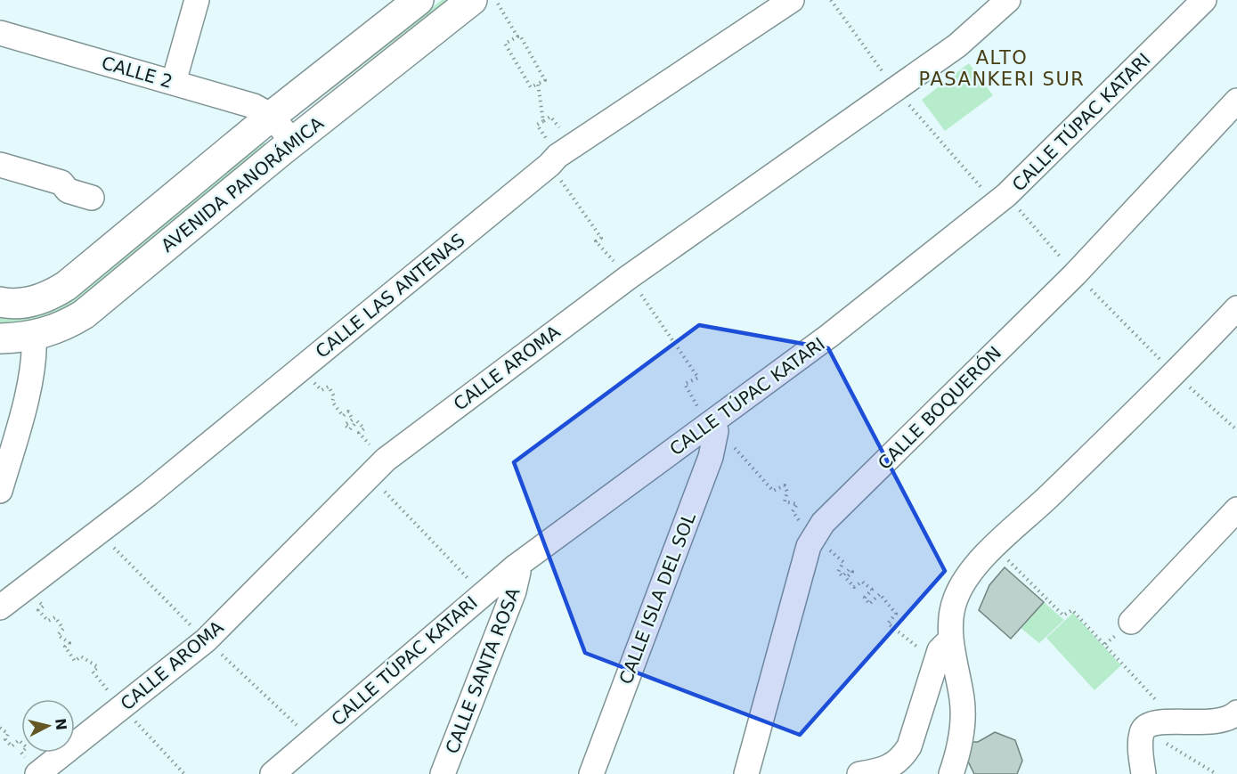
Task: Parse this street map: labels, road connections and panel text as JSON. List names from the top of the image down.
{
  "streets": {
    "main road": ["AVENIDA PANORÁMICA"],
    "street": [
      "CALLE 2",
      "CALLE TÚPAC KATARI",
      "CALLE LAS ANTENAS",
      "CALLE AROMA",
      "CALLE BOQUERÓN",
      "CALLE ISLA DEL SOL",
      "CALLE SANTA ROSA"
    ]
  },
  "crossings": [
    ["CALLE 2", "AVENIDA PANORÁMICA"],
    ["CALLE TÚPAC KATARI", "CALLE ISLA DEL SOL"],
    ["CALLE TÚPAC KATARI", "CALLE SANTA ROSA"]
  ],
  "districts": ["ALTO PASANKERI SUR"],
  "north": "right"
}
